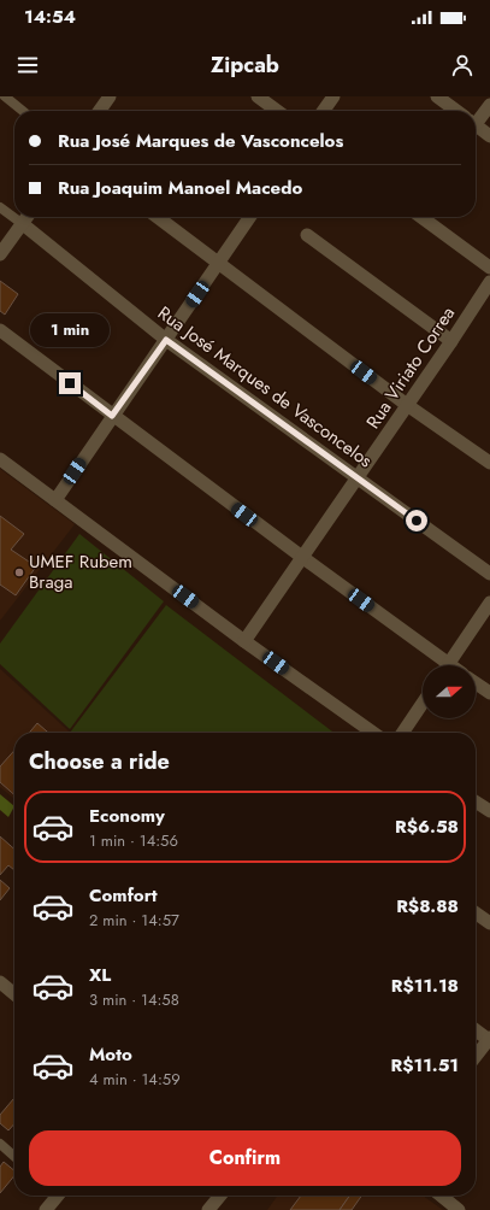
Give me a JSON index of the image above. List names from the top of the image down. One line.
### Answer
{"streets":{"street":["Rua Viriato Correa","Rua José Marques de Vasconcelos"]},"crossings":[["Rua Viriato Correa","Rua José Marques de Vasconcelos"]],"places":["UMEF Rubem Braga"],"north":"right","page":{"status":"14:54","header":"Zipcab","banner":["Rua José Marques de Vasconcelos","Rua Joaquim Manoel Macedo"],"bubble":"1 min","heading":"Choose a ride","list":[{"name":"Economy","note":"1 min · 14:56","value":"R$6.58"},{"name":"Comfort","note":"2 min · 14:57","value":"R$8.88"},{"name":"XL","note":"3 min · 14:58","value":"R$11.18"},{"name":"Moto","note":"4 min · 14:59","value":"R$11.51"}],"buttons":"Confirm"}}
